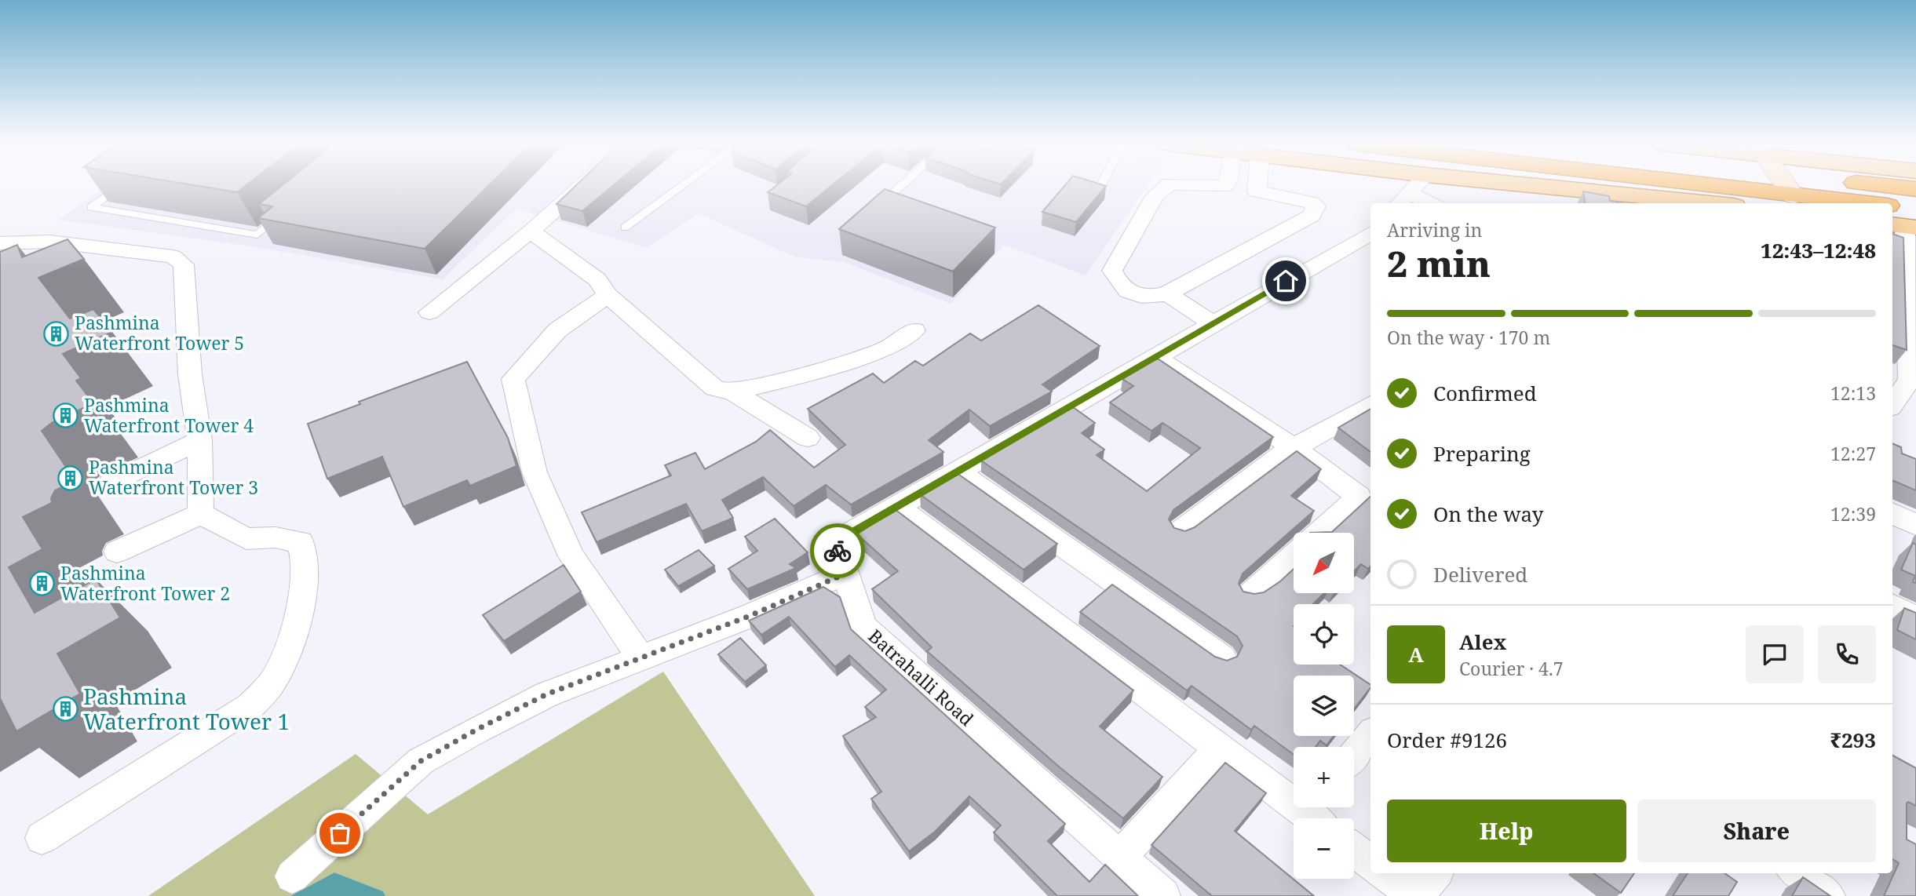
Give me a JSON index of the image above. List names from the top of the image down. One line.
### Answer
{"streets":{"street":["Batrahalli Road"]},"places":{"building":["Pashmina Waterfront Tower 5","Pashmina Waterfront Tower 4","Pashmina Waterfront Tower 3","Pashmina Waterfront Tower 2","Pashmina Waterfront Tower 1"]},"north":"bottom left","page":{"heading":["2 min","Arriving in","12:43–12:48"],"panel":["Alex","Courier · 4.7","Order #9126","₹293"],"bar":"On the way · 170 m","list":[["Confirmed","12:13"],["Preparing","12:27"],["On the way","12:39"],"Delivered"],"map_buttons":["+","−"],"round":"A","buttons":["Help","Share"]}}
